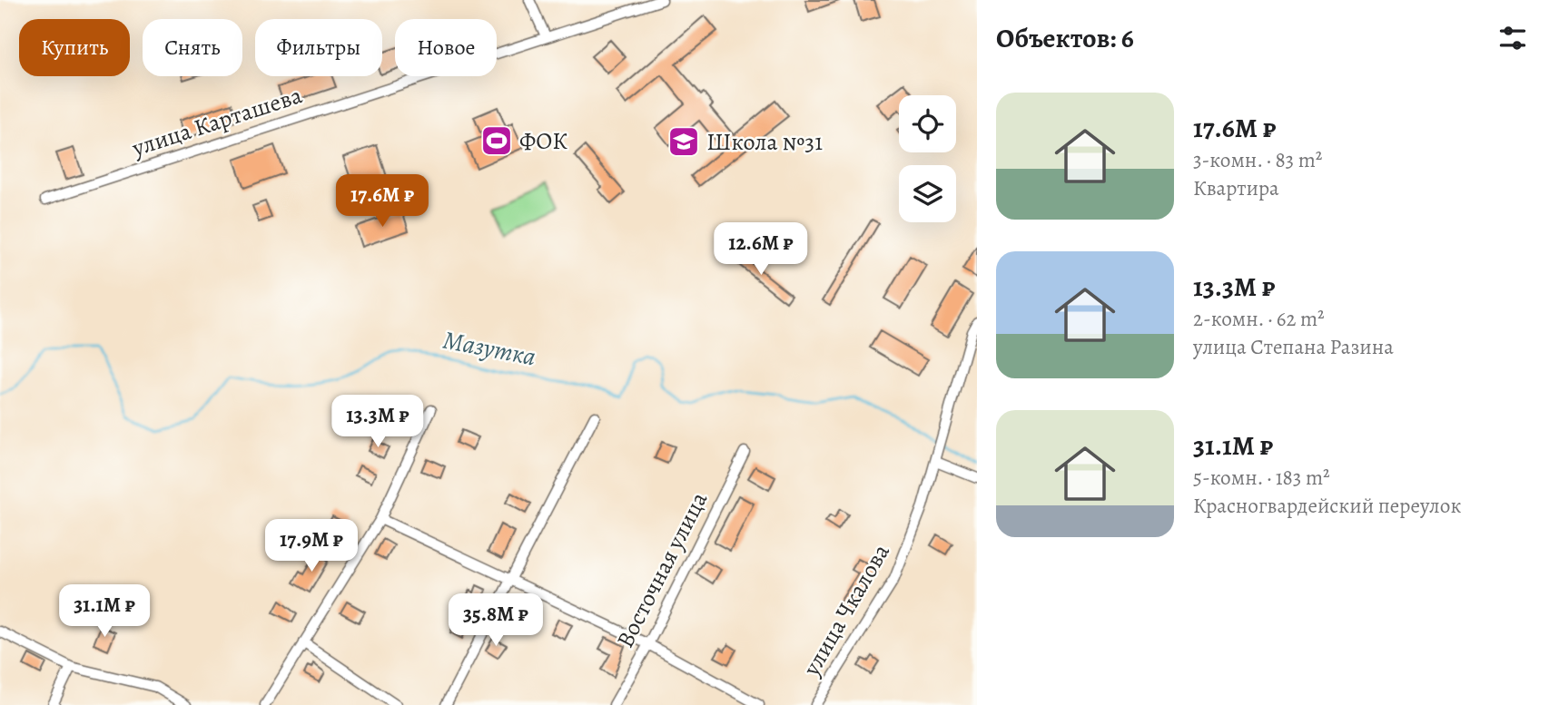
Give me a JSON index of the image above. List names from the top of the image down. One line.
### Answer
{"streets":{"street":["улица Карташева","Восточная улица","улица Чкалова"]},"water":["Мазутка"],"places":{"sports":["ФОК"],"school or university":["Школа №31"]},"page":{"heading":"Объектов: 6","chip":["Купить","Снять","Фильтры","Новое"],"list":[{"name":"17.6M ₽","note":"3-комн. · 83 m² · Квартира"},{"name":"13.3M ₽","note":"2-комн. · 62 m² · улица Степана Разина"},{"name":"31.1M ₽","note":"5-комн. · 183 m² · Красногвардейский переулок"}],"price":["17.6M ₽","12.6M ₽","13.3M ₽","17.9M ₽","31.1M ₽","35.8M ₽"]}}
